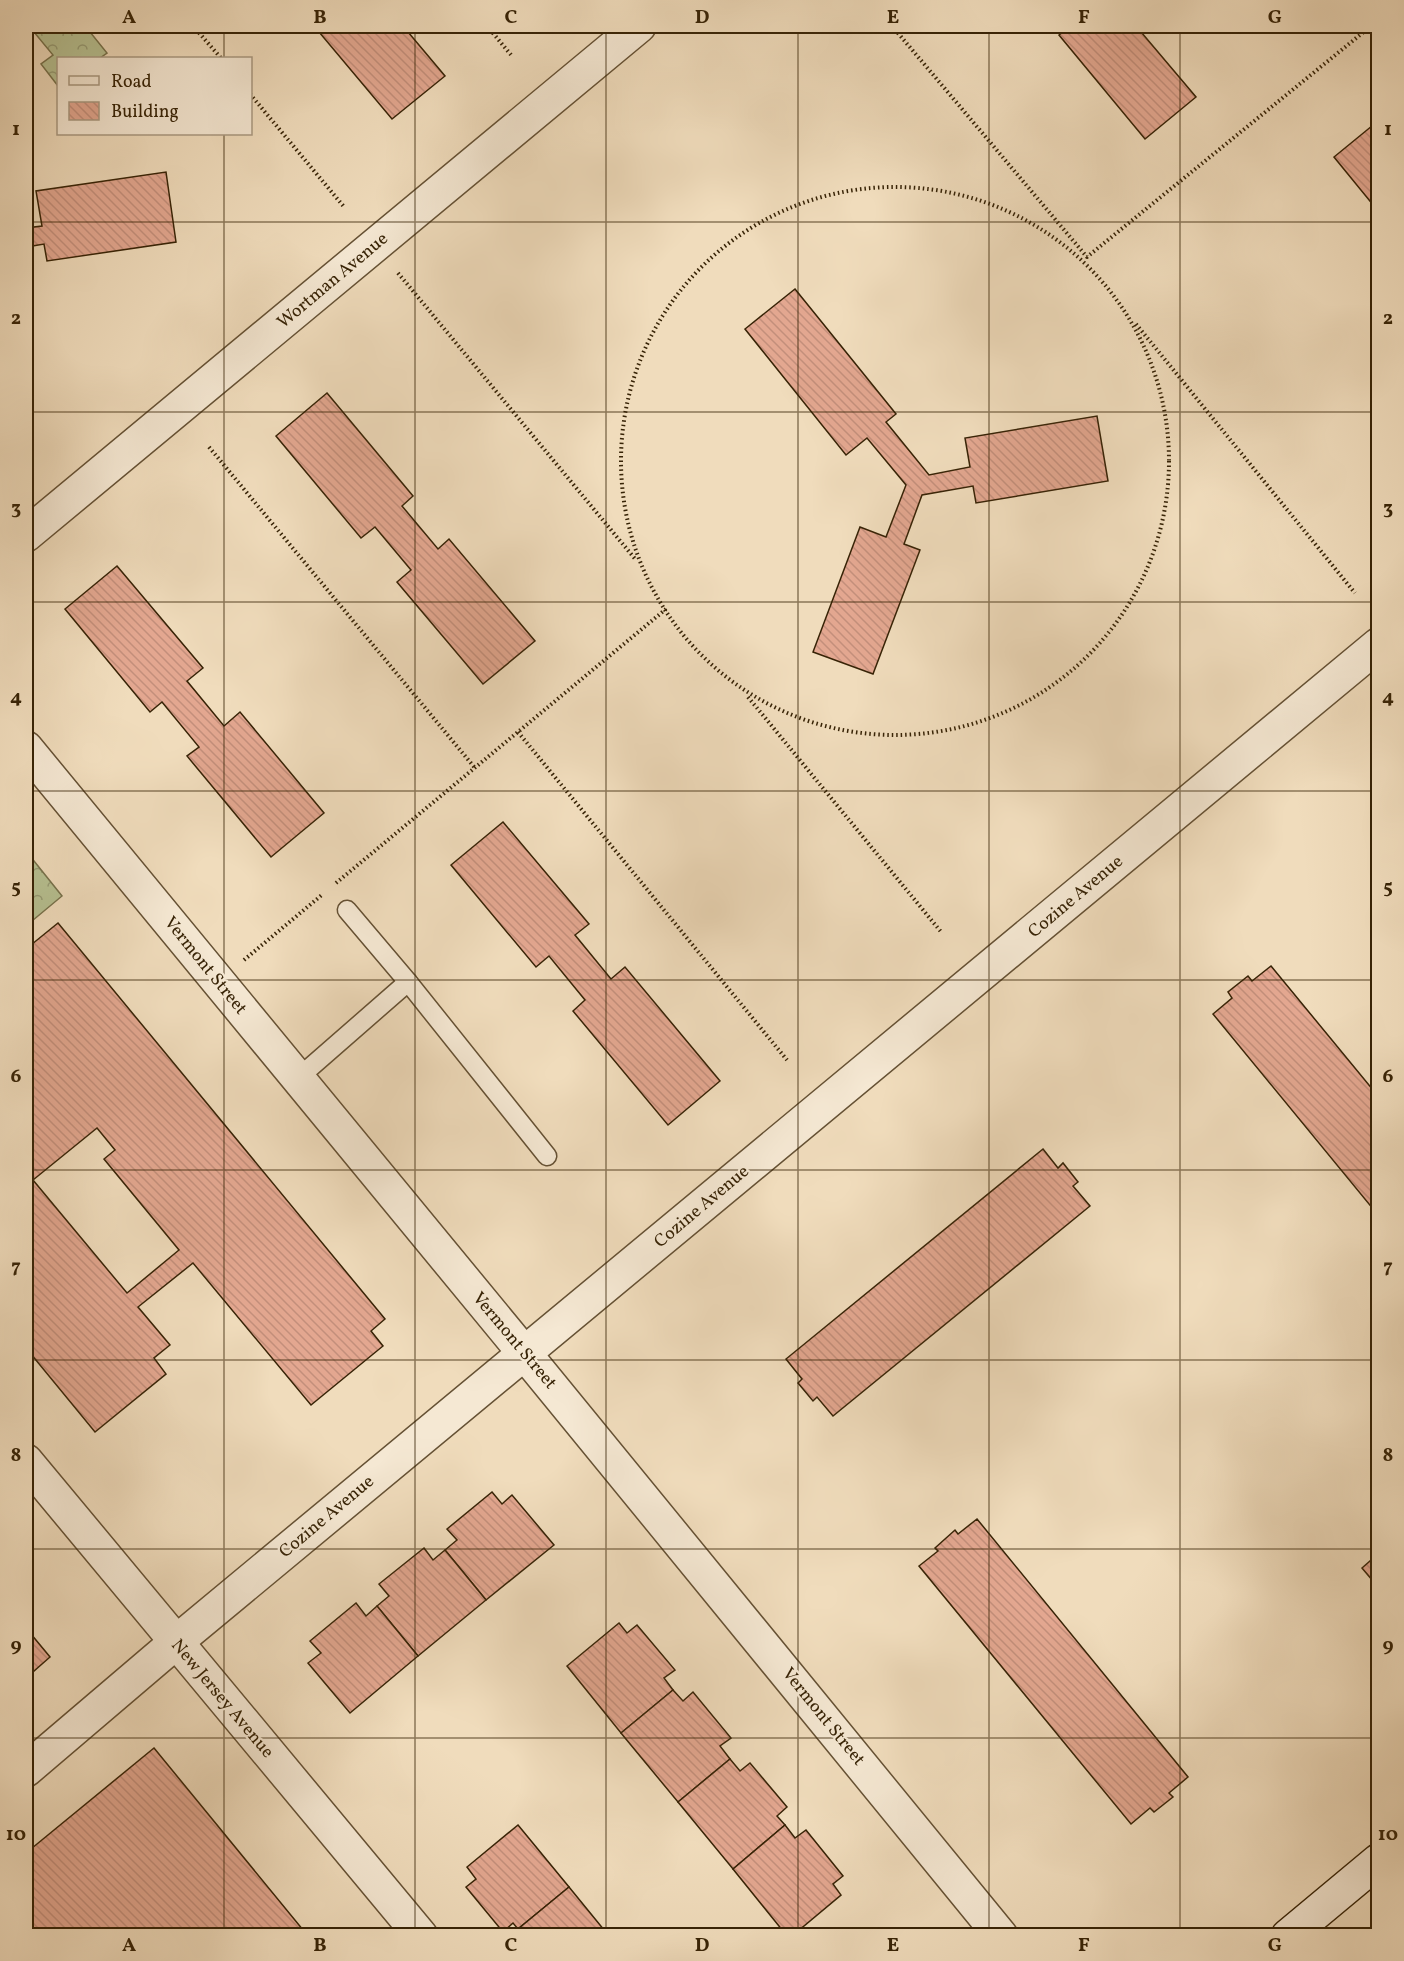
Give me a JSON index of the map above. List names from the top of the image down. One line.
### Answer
{"streets":{"street":["Wortman Avenue","Cozine Avenue","Vermont Street","New Jersey Avenue"]},"crossings":[["Cozine Avenue","Vermont Street"],["Cozine Avenue","New Jersey Avenue"]],"legend":["Road","Building"],"grid":{"columns":["A","B","C","D","E","F","G"],"rows":["1","2","3","4","5","6","7","8","9","10"]}}
